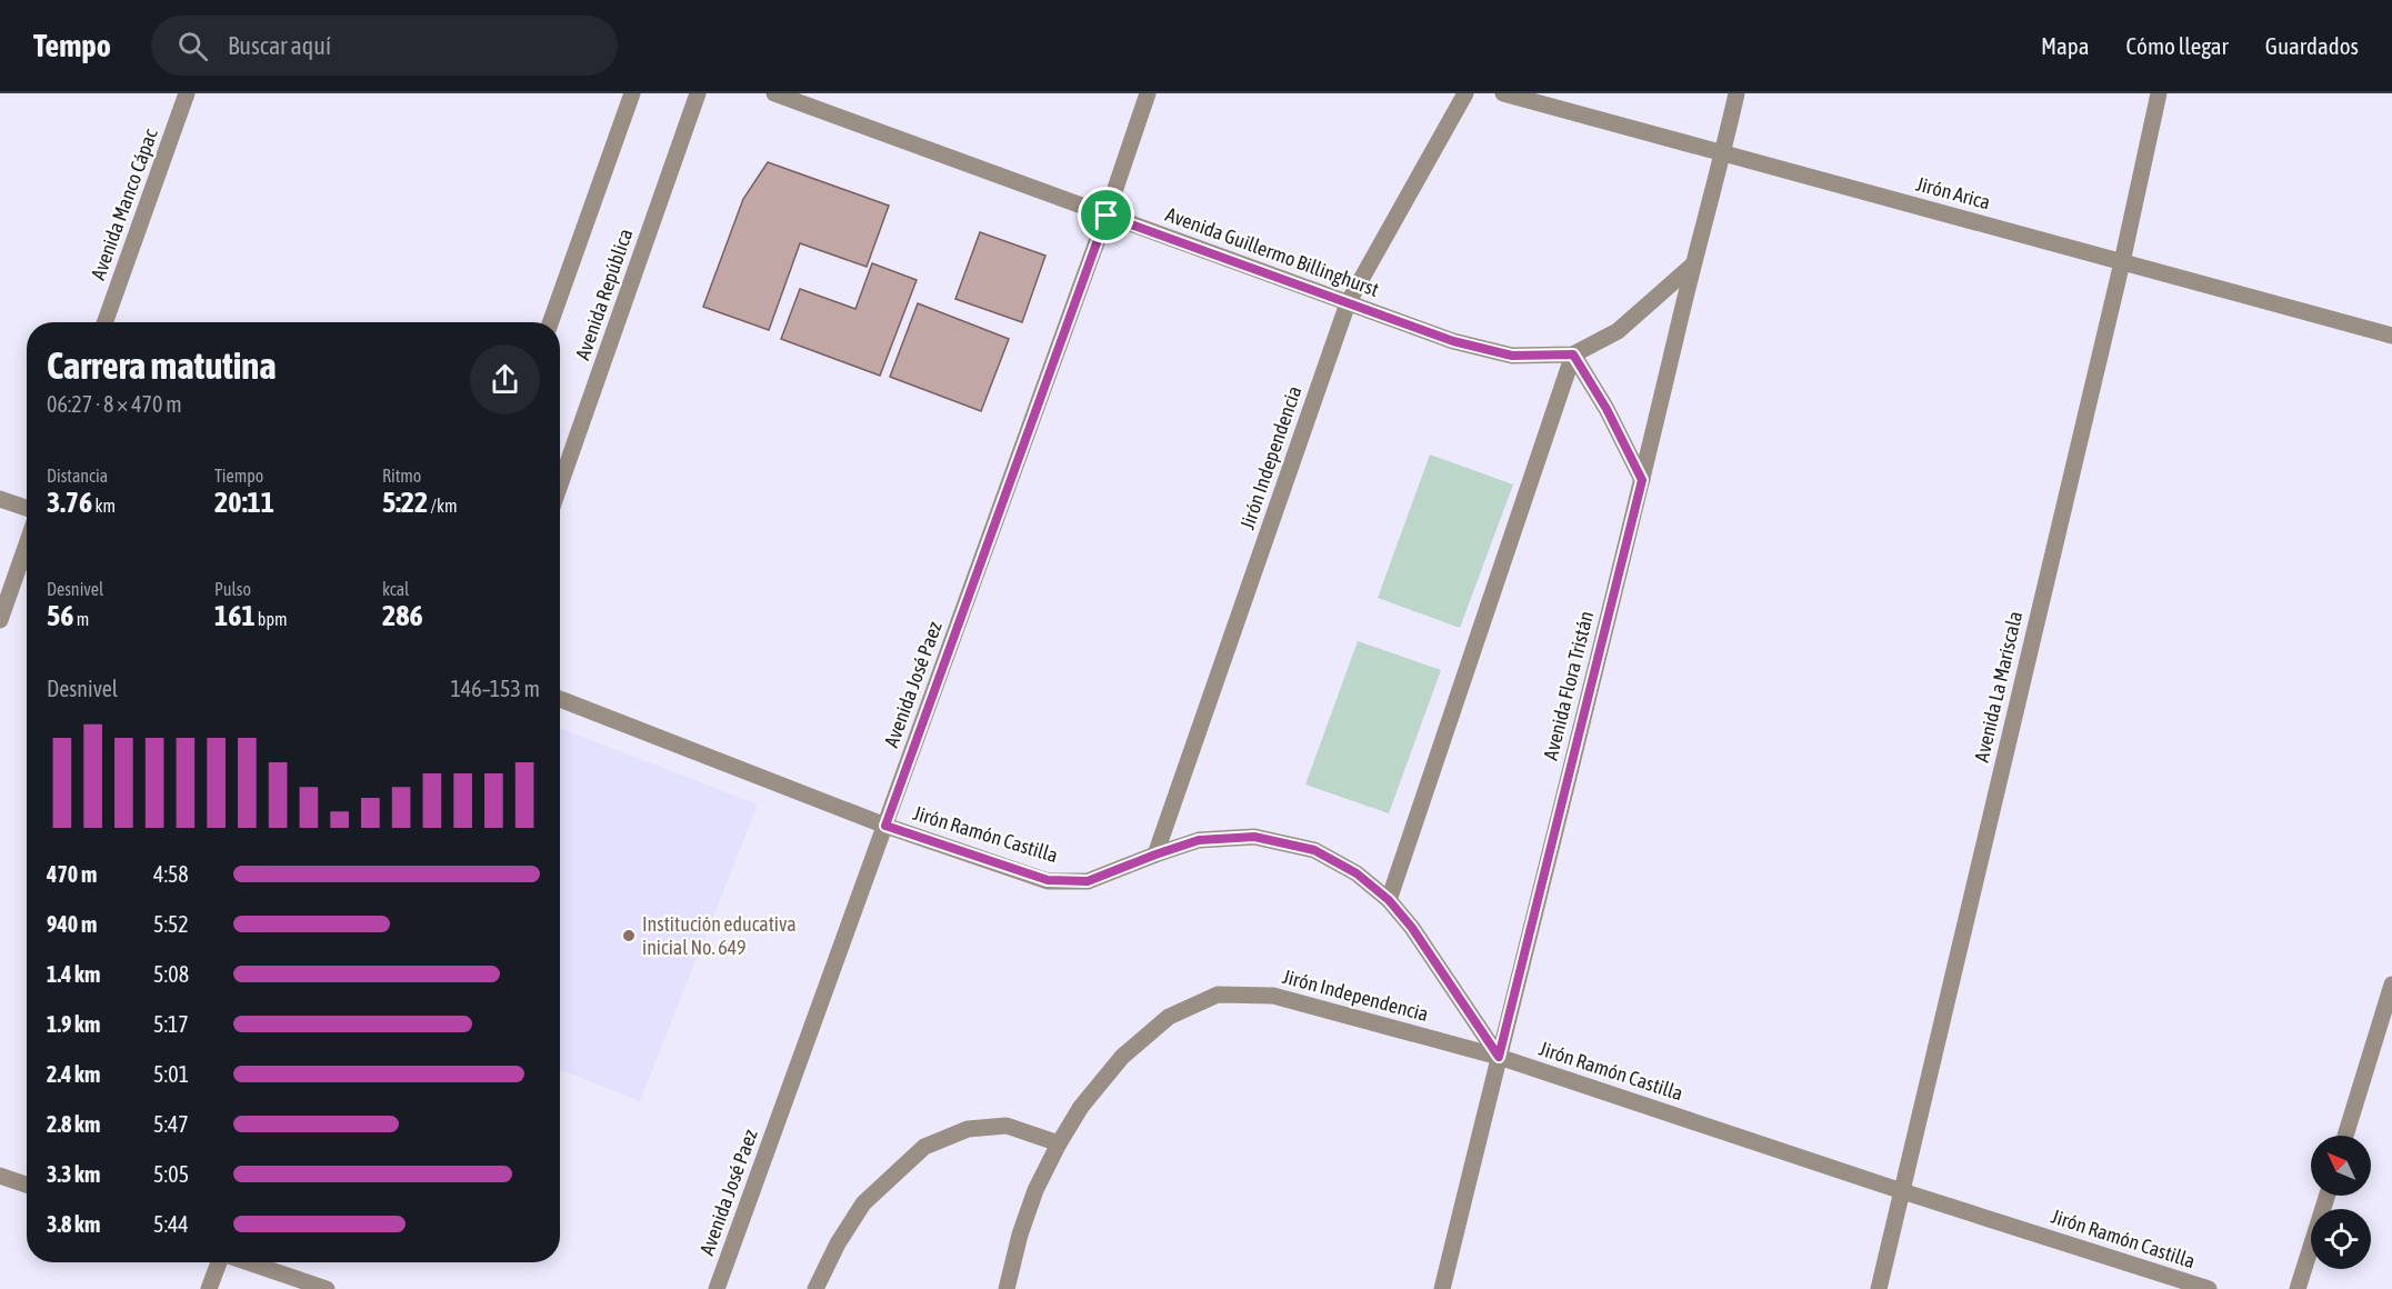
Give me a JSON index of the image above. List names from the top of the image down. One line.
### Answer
{"streets":{"street":["Jirón Arica","Avenida Manco Cápac","Avenida Guillermo Billinghurst","Avenida República","Jirón Independencia","Avenida José Paez","Avenida Flora Tristán","Avenida La Mariscala","Jirón Ramón Castilla"]},"crossings":[["Jirón Arica","Avenida Flora Tristán"],["Jirón Arica","Avenida La Mariscala"],["Avenida Guillermo Billinghurst","Jirón Independencia"],["Avenida Guillermo Billinghurst","Avenida José Paez"],["Avenida Guillermo Billinghurst","Avenida Flora Tristán"],["Jirón Independencia","Avenida Flora Tristán"],["Jirón Independencia","Jirón Ramón Castilla"],["Avenida José Paez","Jirón Ramón Castilla"],["Avenida Flora Tristán","Jirón Ramón Castilla"],["Avenida La Mariscala","Jirón Ramón Castilla"]],"places":["Institución educativa inicial No. 649"],"north":"top left","page":{"header":"Tempo","search":"Buscar aquí","nav":["Mapa","Cómo llegar","Guardados"],"heading":["Carrera matutina","06:27 · 8 × 470 m"],"stats":[["Distancia","3.76 km"],["Tiempo","20:11"],["Ritmo","5:22 /km"],["Desnivel","56 m"],["Pulso","161 bpm"],["kcal","286"]],"chart":["Desnivel","146–153 m"],"list":[{"name":"470 m","note":"4:58"},{"name":"940 m","note":"5:52"},{"name":"1.4 km","note":"5:08"},{"name":"1.9 km","note":"5:17"},{"name":"2.4 km","note":"5:01"},{"name":"2.8 km","note":"5:47"},{"name":"3.3 km","note":"5:05"},{"name":"3.8 km","note":"5:44"}]}}
